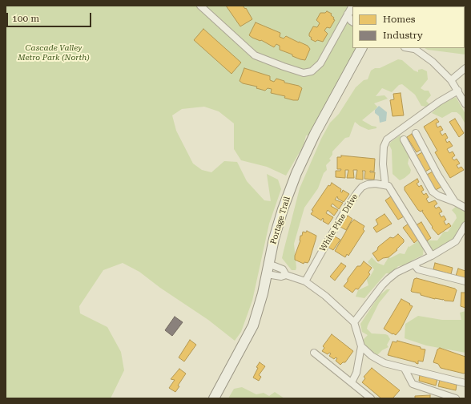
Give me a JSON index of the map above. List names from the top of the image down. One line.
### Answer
{"streets":{"main road":["Portage Trail"],"street":["White Pine Drive"]},"parks":["Cascade Valley Metro Park (North)"],"legend":["Homes","Industry"],"scale_bar":"100 m"}
